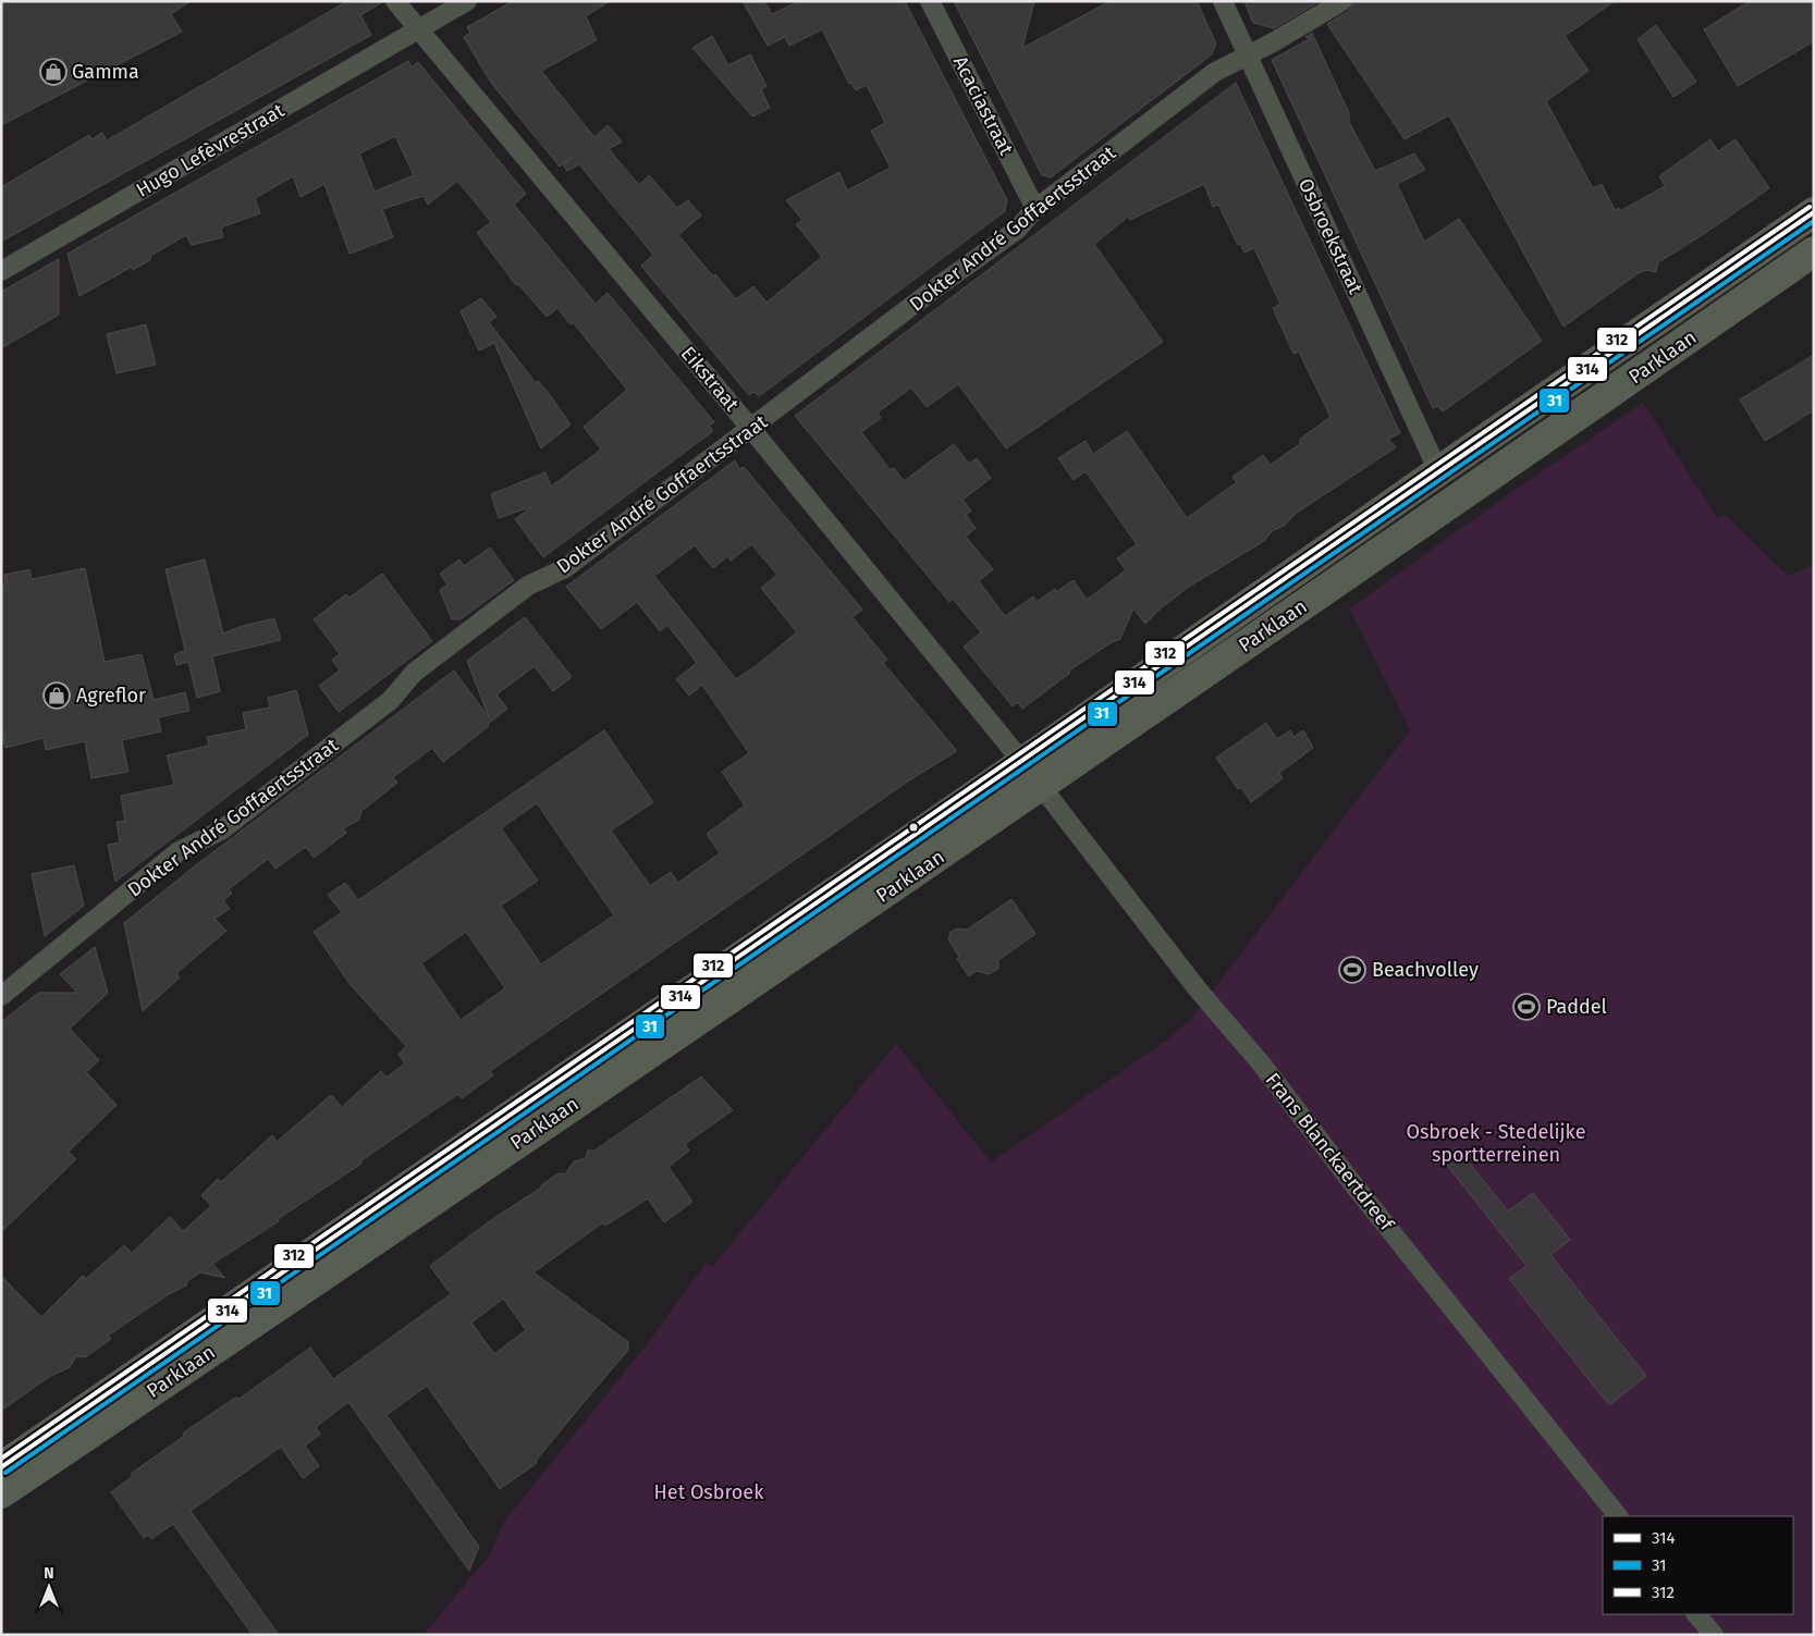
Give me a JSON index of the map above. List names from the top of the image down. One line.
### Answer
{"streets":{"main road":["Parklaan"],"street":["Acaciastraat","Hugo Lefèvrestraat","Dokter André Goffaertsstraat","Osbroekstraat","Eikstraat","Frans Blanckaertdreef"]},"crossings":[["Acaciastraat","Dokter André Goffaertsstraat"],["Hugo Lefèvrestraat","Eikstraat"],["Dokter André Goffaertsstraat","Osbroekstraat"],["Dokter André Goffaertsstraat","Eikstraat"],["Osbroekstraat","Parklaan"],["Parklaan","Eikstraat"],["Parklaan","Frans Blanckaertdreef"],["Eikstraat","Frans Blanckaertdreef"]],"parks":["Osbroek - Stedelijke sportterreinen","Het Osbroek"],"places":{"shop":["Gamma","Agreflor"],"sports":["Beachvolley","Paddel"]},"lines":["transit line 312","transit line 314","transit line 31"],"legend":["314","31","312"],"north":"top"}
